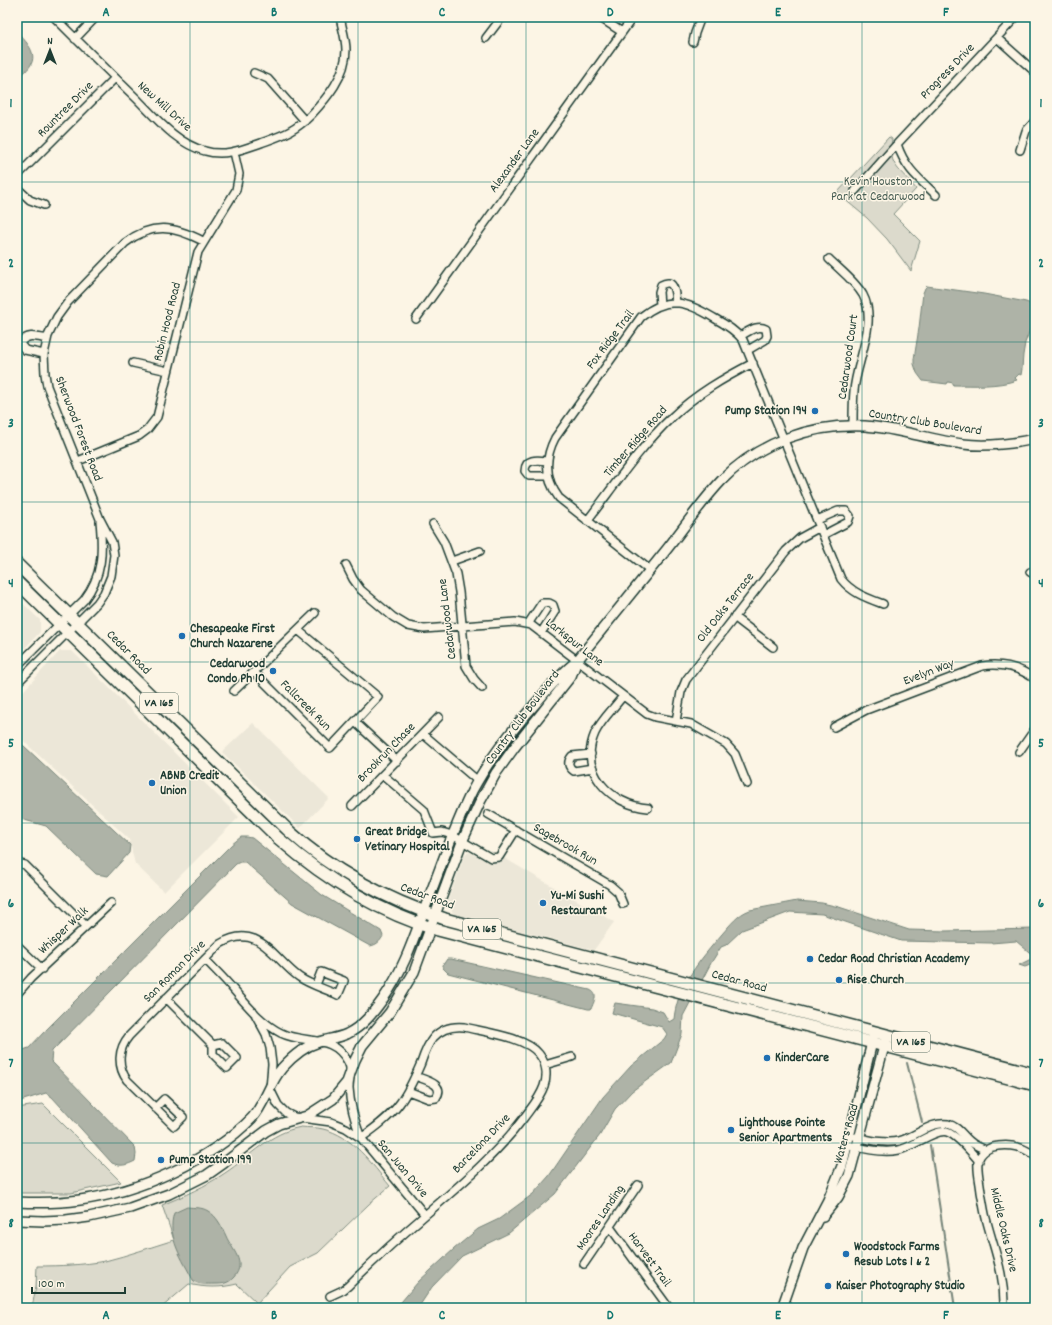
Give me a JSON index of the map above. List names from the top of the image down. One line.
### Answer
{"streets":{"main road":["Cedar Road","VA 165"],"street":["Progress Drive","New Mill Drive","Rountree Drive","Alexander Lane","Robin Hood Road","Fox Ridge Trail","Cedarwood Court","Country Club Boulevard","Sherwood Forest Road","Timber Ridge Road","Old Oaks Terrace","Cedarwood Lane","Larkspur Lane","Evelyn Way","Fallcreek Run","Brookrun Chase","Sagebrook Run","Whisper Walk","San Roman Drive","Waters Road","Barcelona Drive","San Juan Drive","Moores Landing","Middle Oaks Drive","Harvest Trail"]},"crossings":[["New Mill Drive","Rountree Drive"],["New Mill Drive","Robin Hood Road"],["Robin Hood Road","Sherwood Forest Road"],["Fox Ridge Trail","Country Club Boulevard"],["Fox Ridge Trail","Timber Ridge Road"],["Fox Ridge Trail","Old Oaks Terrace"],["Cedarwood Court","Country Club Boulevard"],["Country Club Boulevard","Larkspur Lane"],["Country Club Boulevard","Cedar Road"],["Country Club Boulevard","San Juan Drive"],["Sherwood Forest Road","Cedar Road"],["Old Oaks Terrace","Larkspur Lane"],["Cedarwood Lane","Larkspur Lane"],["Cedar Road","Waters Road"],["Barcelona Drive","San Juan Drive"],["Moores Landing","Harvest Trail"]],"parks":["Kevin Houston Park at Cedarwood"],"places":["Pump Station 194","Chesapeake First Church Nazarene","Cedarwood Condo Ph 10","ABNB Credit Union","Great Bridge Vetinary Hospital","Yu-Mi Sushi Restaurant","Cedar Road Christian Academy","Rise Church","KinderCare","Lighthouse Pointe Senior Apartments","Pump Station 199","Woodstock Farms Resub Lots 1 & 2","Kaiser Photography Studio"],"scale_bar":"100 m","north":"top","grid":{"columns":["A","B","C","D","E","F"],"rows":["1","2","3","4","5","6","7","8"]}}
